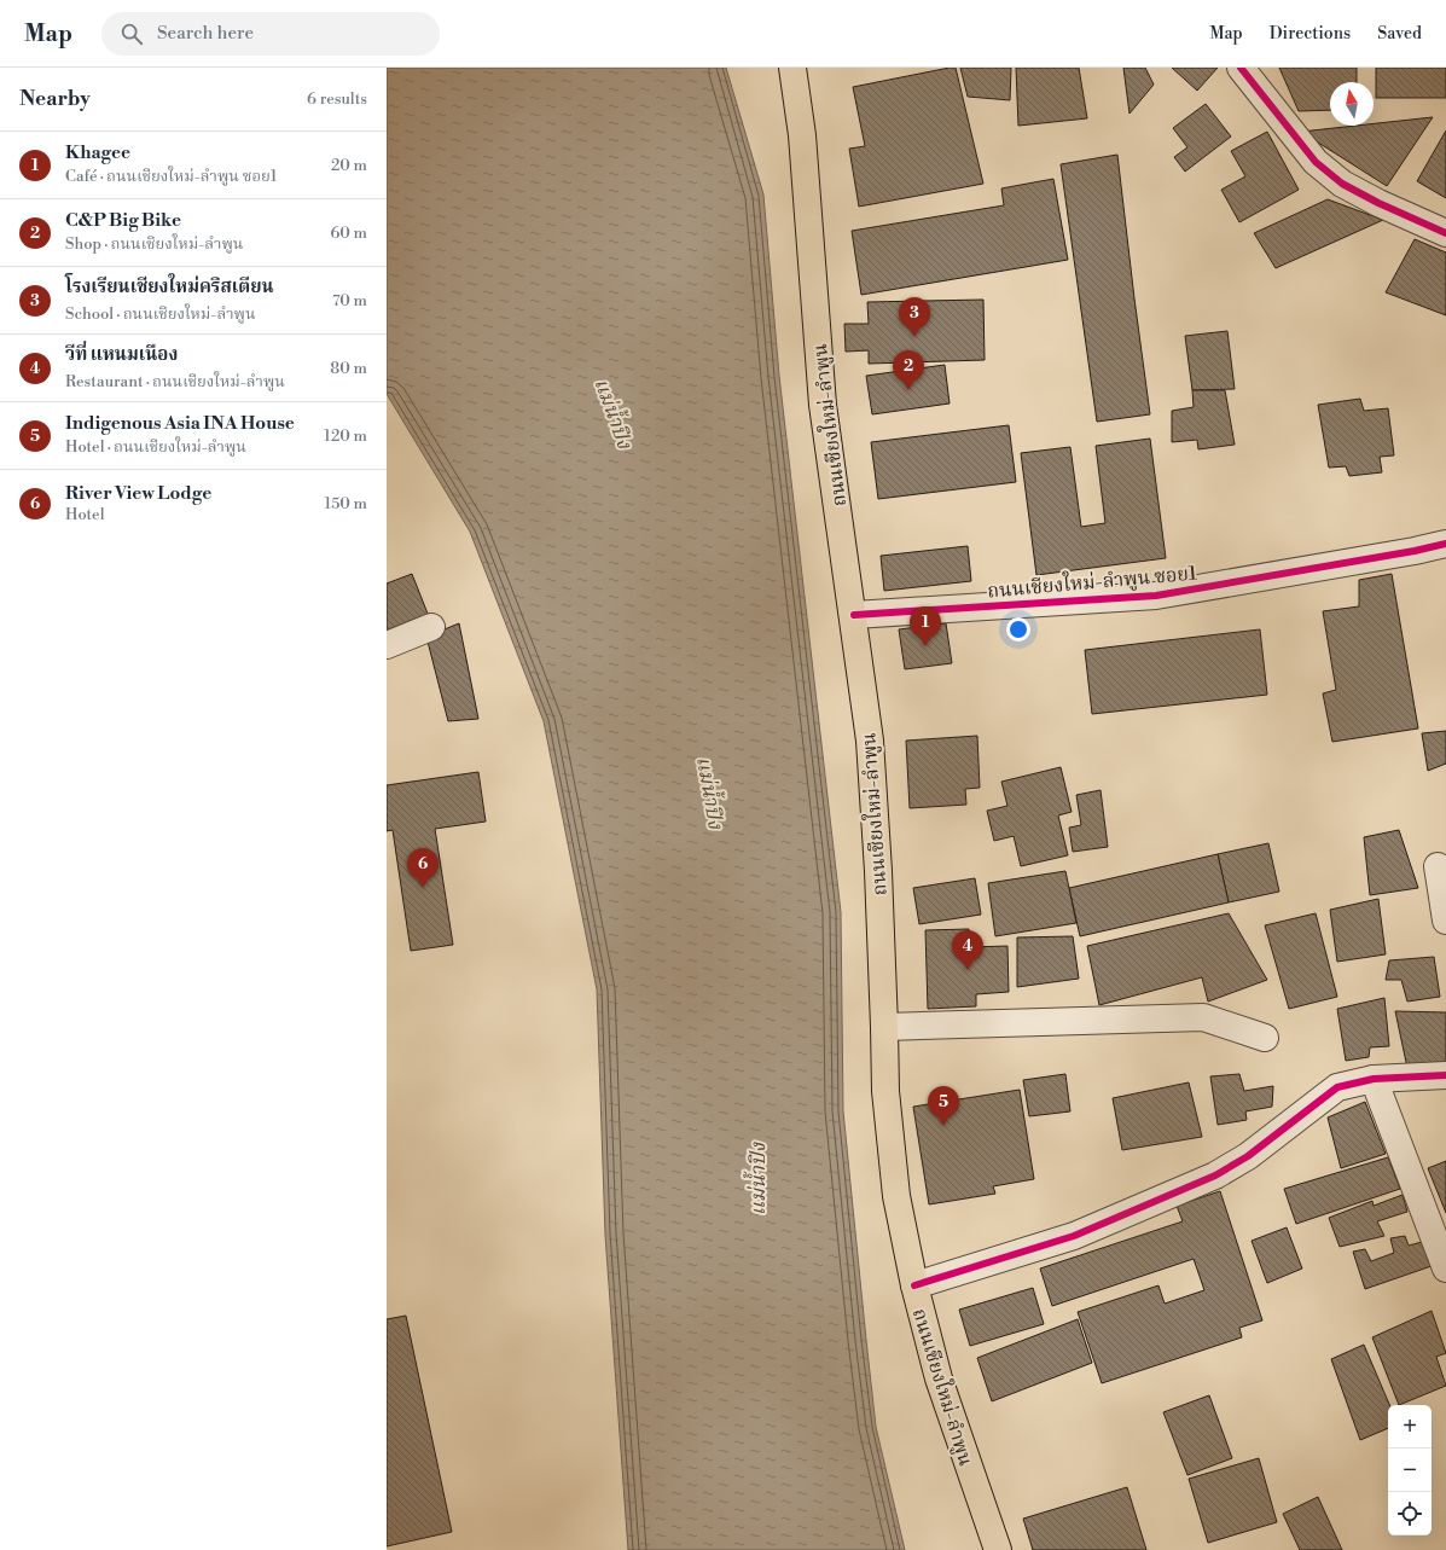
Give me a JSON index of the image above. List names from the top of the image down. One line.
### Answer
{"streets":{"main road":["ถนนเชียงใหม่-ลำพูน"],"street":["ถนนเชียงใหม่-ลำพูน ซอย1"]},"crossings":[["ถนนเชียงใหม่-ลำพูน","ถนนเชียงใหม่-ลำพูน ซอย1"]],"water":["แม่น้ำปิง"],"north":"top","page":{"header":"Map","search":"Search here","nav":["Map","Directions","Saved"],"heading":["Nearby","6 results"],"list":[{"mark":"1","name":"Khagee","note":"Café · ถนนเชียงใหม่-ลำพูน ซอย1","value":"20 m"},{"mark":"2","name":"C&P Big Bike","note":"Shop · ถนนเชียงใหม่-ลำพูน","value":"60 m"},{"mark":"3","name":"โรงเรียนเชียงใหม่คริสเตียน","note":"School · ถนนเชียงใหม่-ลำพูน","value":"70 m"},{"mark":"4","name":"วีที่ แหนมเนือง","note":"Restaurant · ถนนเชียงใหม่-ลำพูน","value":"80 m"},{"mark":"5","name":"Indigenous Asia INA House","note":"Hotel · ถนนเชียงใหม่-ลำพูน","value":"120 m"},{"mark":"6","name":"River View Lodge","note":"Hotel","value":"150 m"}],"pins":["3","2","1","6","4","5"],"map_buttons":["+","−"]}}
